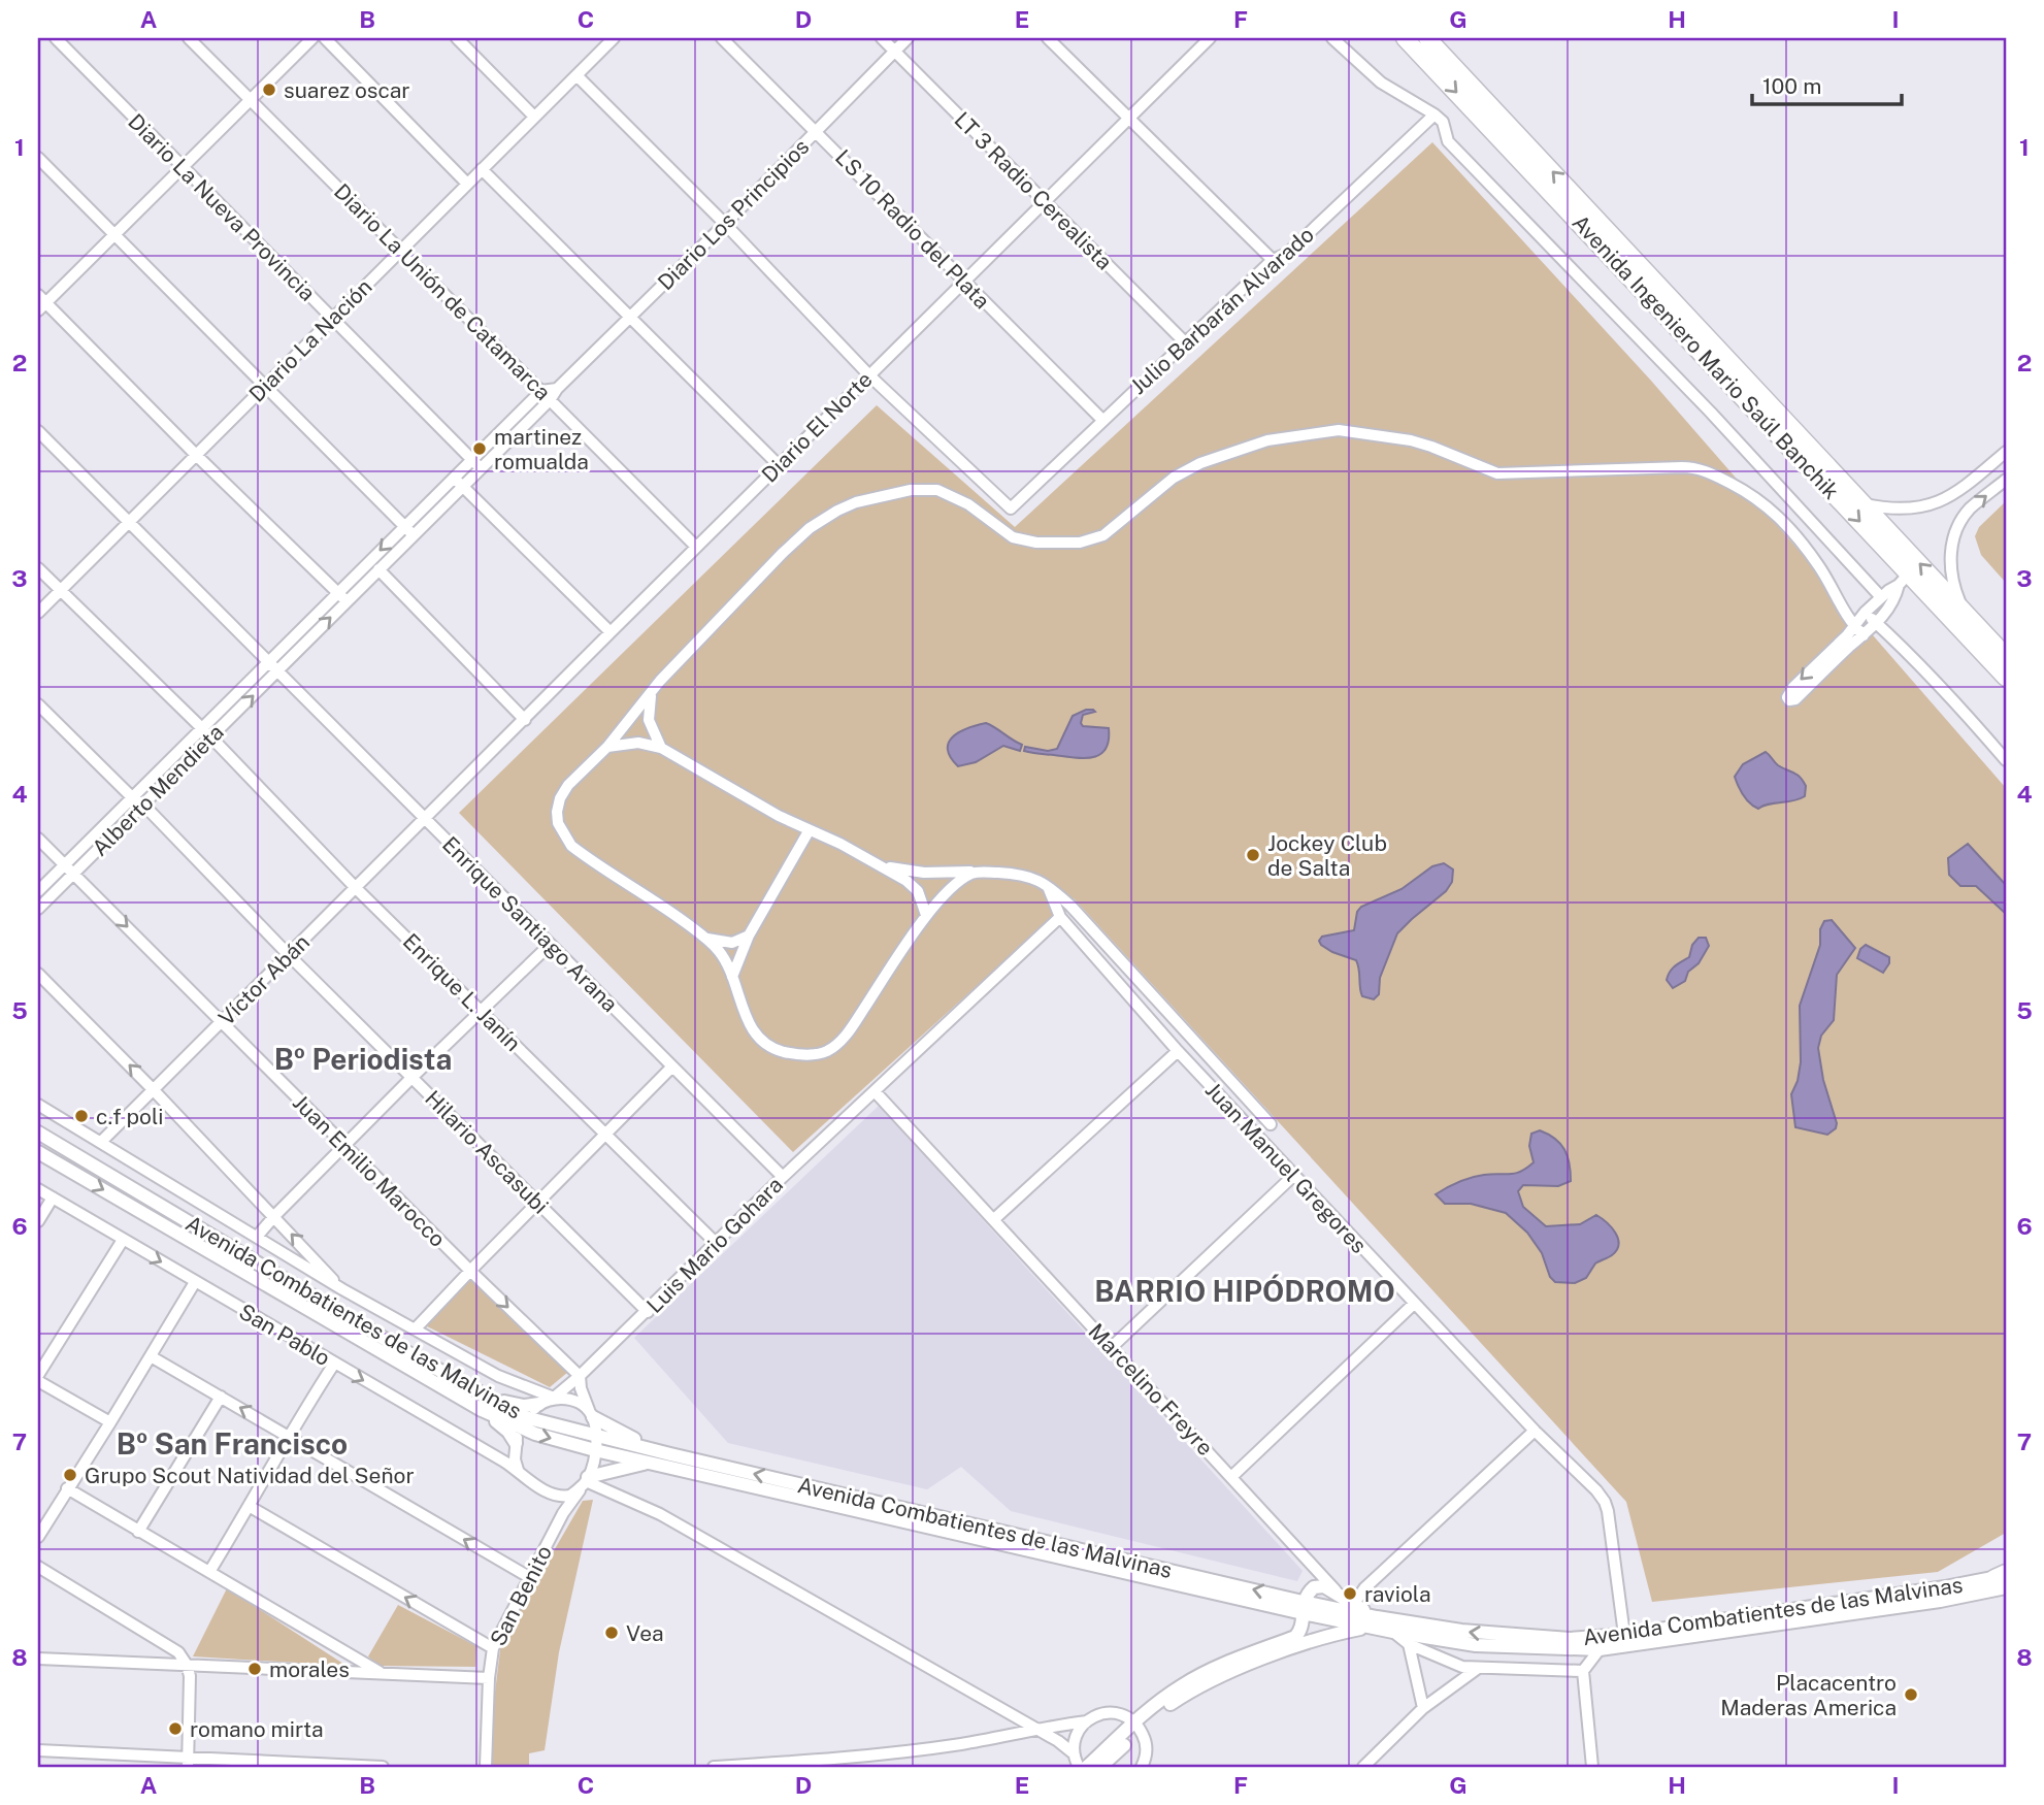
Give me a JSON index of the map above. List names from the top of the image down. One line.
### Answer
{"streets":{"highway":["Avenida Ingeniero Mario Saúl Banchik"],"main road":["Avenida Combatientes de las Malvinas"],"street":["LT 3 Radio Cerealista","Diario La Nueva Provincia","Diario Los Principios","LS 10 Radio del Plata","Diario La Unión de Catamarca","Julio Barbarán Alvarado","Diario La Nación","Diario El Norte","Alberto Mendieta","Enrique Santiago Arana","Víctor Abán","Enrique L. Janín","Hilario Ascasubi","Juan Manuel Gregores","Juan Emilio Marocco","Luis Mario Gohara","San Pablo","Marcelino Freyre","San Benito"]},"crossings":[["LT 3 Radio Cerealista","Diario Los Principios"],["LT 3 Radio Cerealista","Julio Barbarán Alvarado"],["LT 3 Radio Cerealista","Diario El Norte"],["Diario La Nueva Provincia","Diario Los Principios"],["Diario La Nueva Provincia","Diario La Nación"],["Diario Los Principios","LS 10 Radio del Plata"],["Diario Los Principios","Diario La Unión de Catamarca"],["Diario Los Principios","Alberto Mendieta"],["Diario Los Principios","Enrique Santiago Arana"],["LS 10 Radio del Plata","Julio Barbarán Alvarado"],["LS 10 Radio del Plata","Diario El Norte"],["Diario La Unión de Catamarca","Diario La Nación"],["Diario La Unión de Catamarca","Diario El Norte"],["Julio Barbarán Alvarado","Diario El Norte"],["Diario La Nación","Enrique Santiago Arana"],["Diario La Nación","Enrique L. Janín"],["Diario El Norte","Enrique Santiago Arana"],["Diario El Norte","Víctor Abán"],["Alberto Mendieta","Enrique Santiago Arana"],["Alberto Mendieta","Enrique L. Janín"],["Alberto Mendieta","Hilario Ascasubi"],["Alberto Mendieta","Juan Emilio Marocco"],["Enrique Santiago Arana","Víctor Abán"],["Enrique Santiago Arana","Luis Mario Gohara"],["Víctor Abán","Enrique L. Janín"],["Víctor Abán","Hilario Ascasubi"],["Víctor Abán","Juan Emilio Marocco"],["Enrique L. Janín","Luis Mario Gohara"],["Hilario Ascasubi","Luis Mario Gohara"],["Juan Manuel Gregores","Luis Mario Gohara"],["Juan Manuel Gregores","Avenida Combatientes de las Malvinas"],["Juan Emilio Marocco","Luis Mario Gohara"],["Luis Mario Gohara","Avenida Combatientes de las Malvinas"],["Luis Mario Gohara","Marcelino Freyre"]],"districts":["Bº Periodista","BARRIO HIPÓDROMO","Bº San Francisco"],"places":["suarez oscar","martinez romualda","Jockey Club de Salta","c.f poli","Grupo Scout Natividad del Señor","raviola","Vea","morales","Placacentro Maderas America","romano mirta"],"scale_bar":"100 m","grid":{"columns":["A","B","C","D","E","F","G","H","I"],"rows":["1","2","3","4","5","6","7","8"]}}
